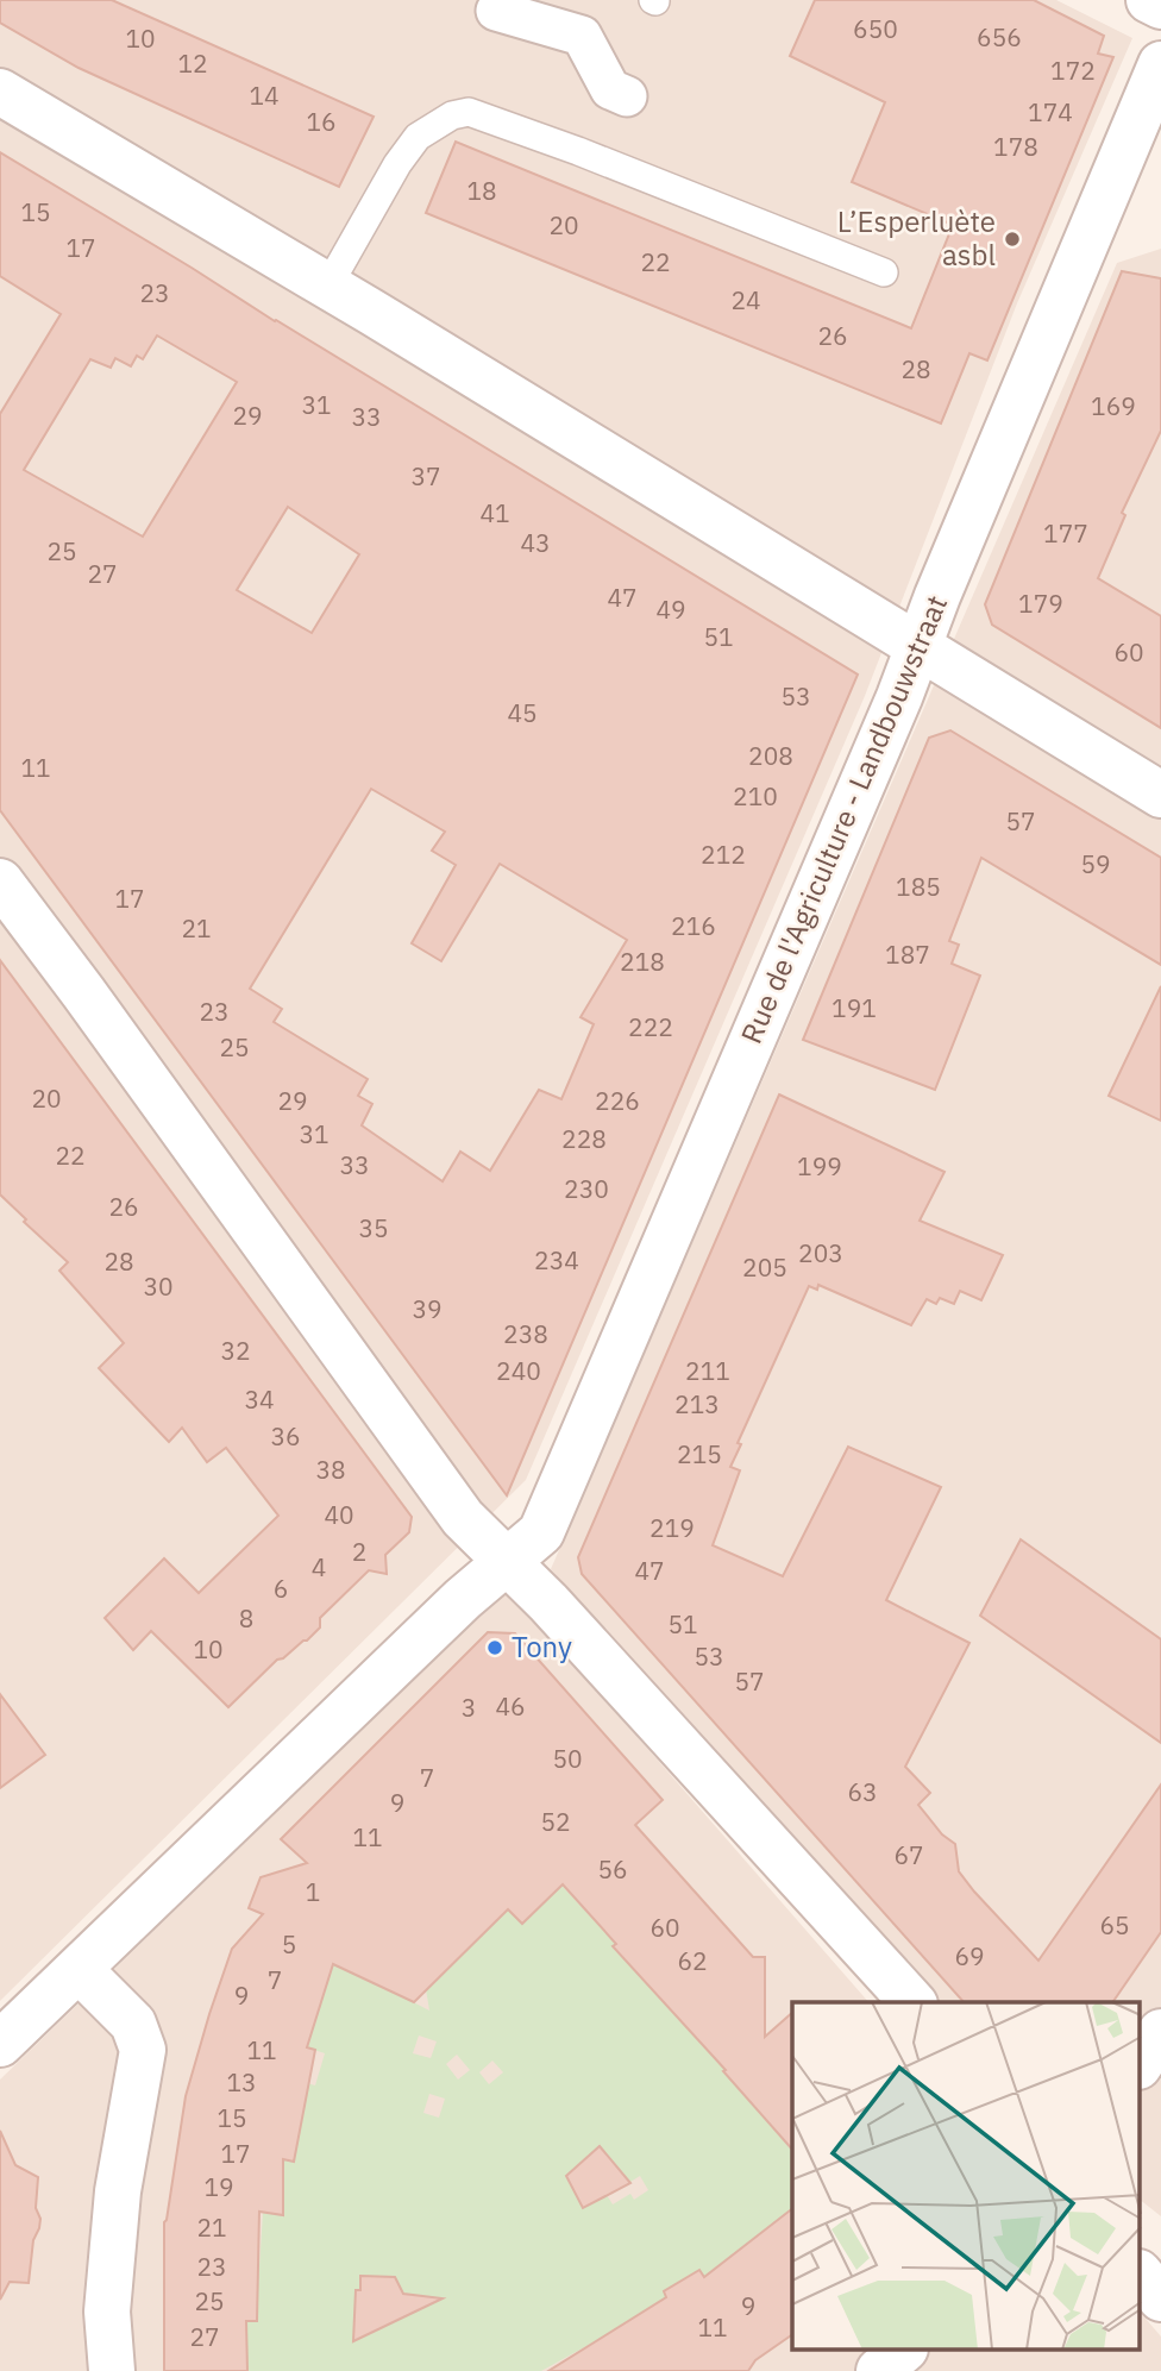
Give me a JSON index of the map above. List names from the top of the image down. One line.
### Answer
{"streets":{"street":["Rue de l'Agriculture - Landbouwstraat"]},"places":["L’Esperluète asbl","Tony"],"house_numbers":["650","656","10","12","172","14","174","16","178","18","15","20","17","22","23","24","26","28","31","169","29","33","37","41","177","43","25","27","47","179","49","51","60","53","45","208","11","210","57","212","59","185","17","216","21","187","218","191","23","222","25","20","29","226","31","228","22","33","199","230","26","35","203","234","28","205","30","39","238","32","240","211","34","213","36","215","38","40","219","2","4","47","6","8","51","10","53","57","46","3","50","7","63","9","52","11","67","56","1","65","60","5","69","62","7","9","11","13","15","17","19","21","23","25","9","11","27"]}
